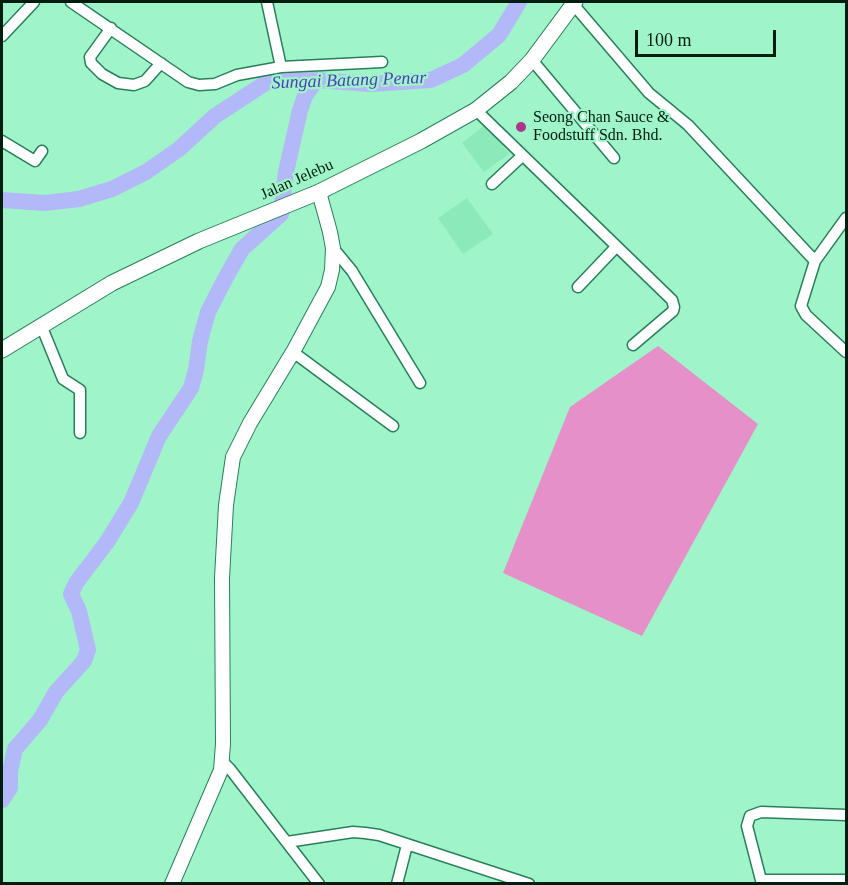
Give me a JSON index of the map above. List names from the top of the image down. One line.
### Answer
{"streets":{"main road":["Jalan Jelebu"]},"water":["Sungai Batang Penar"],"places":["Seong Chan Sauce & Foodstuff Sdn. Bhd."],"scale_bar":"100 m"}
